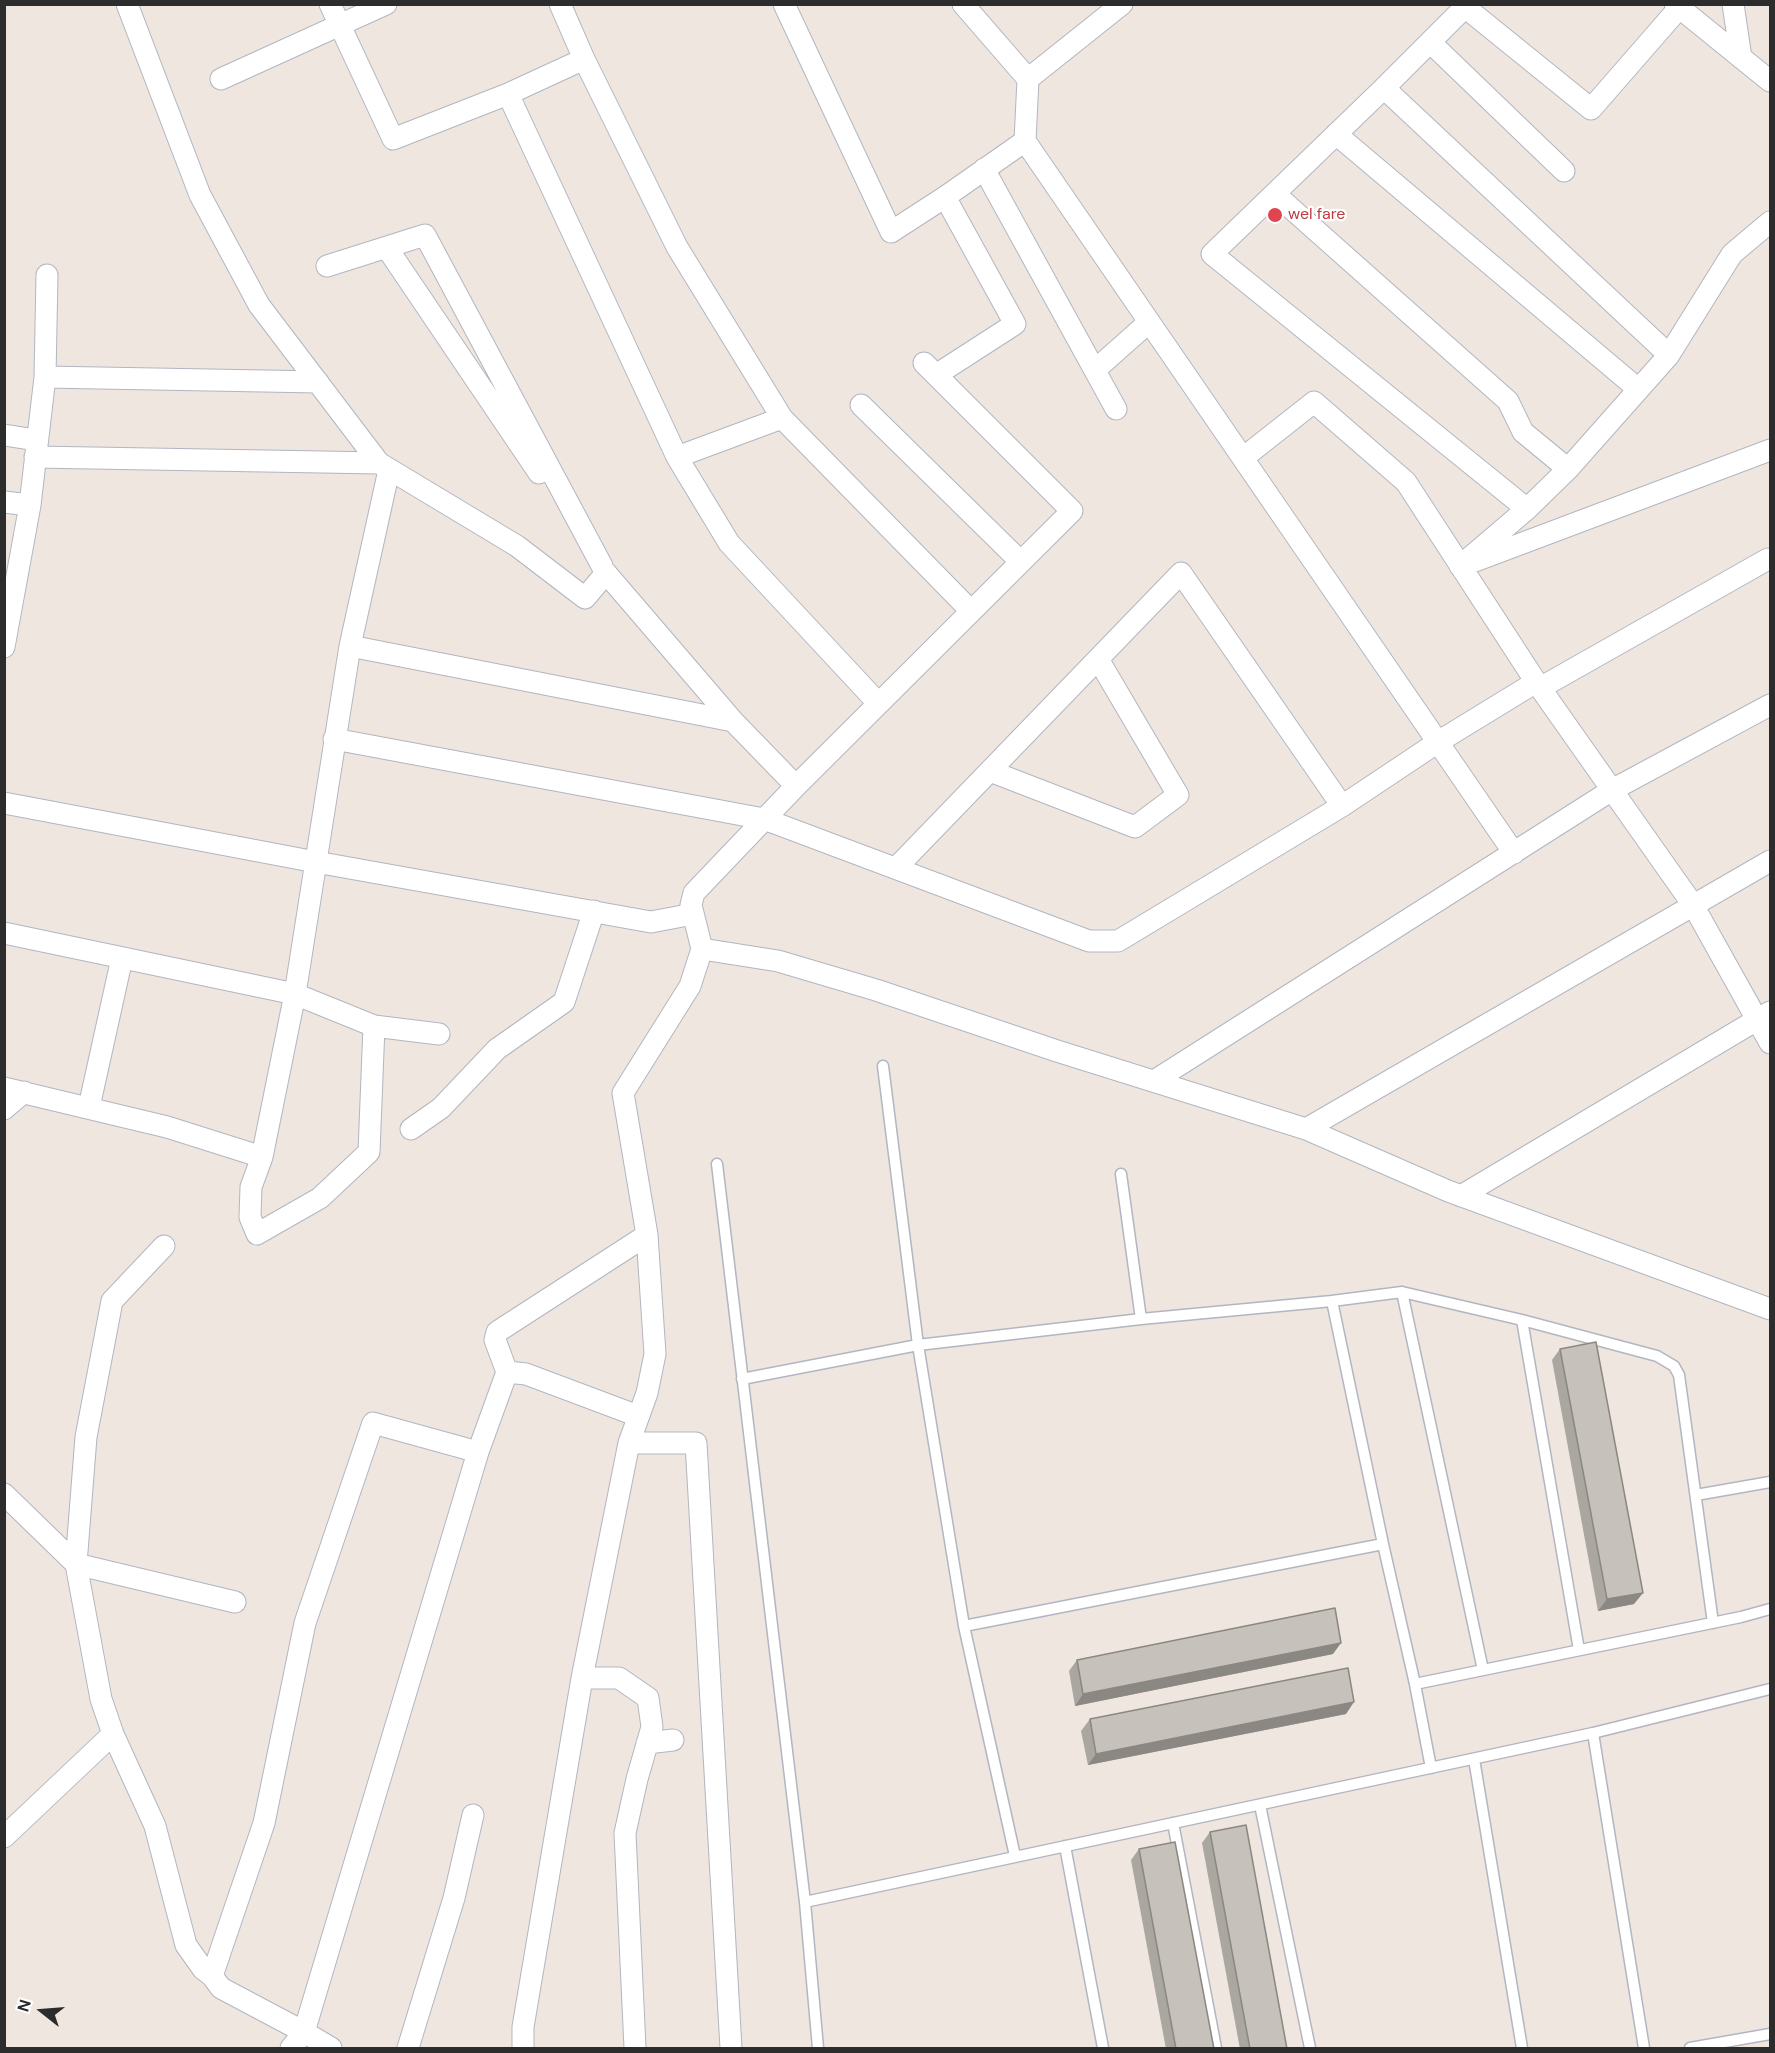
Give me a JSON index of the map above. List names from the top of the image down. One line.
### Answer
{"places":["wel fare"],"north":"left"}
